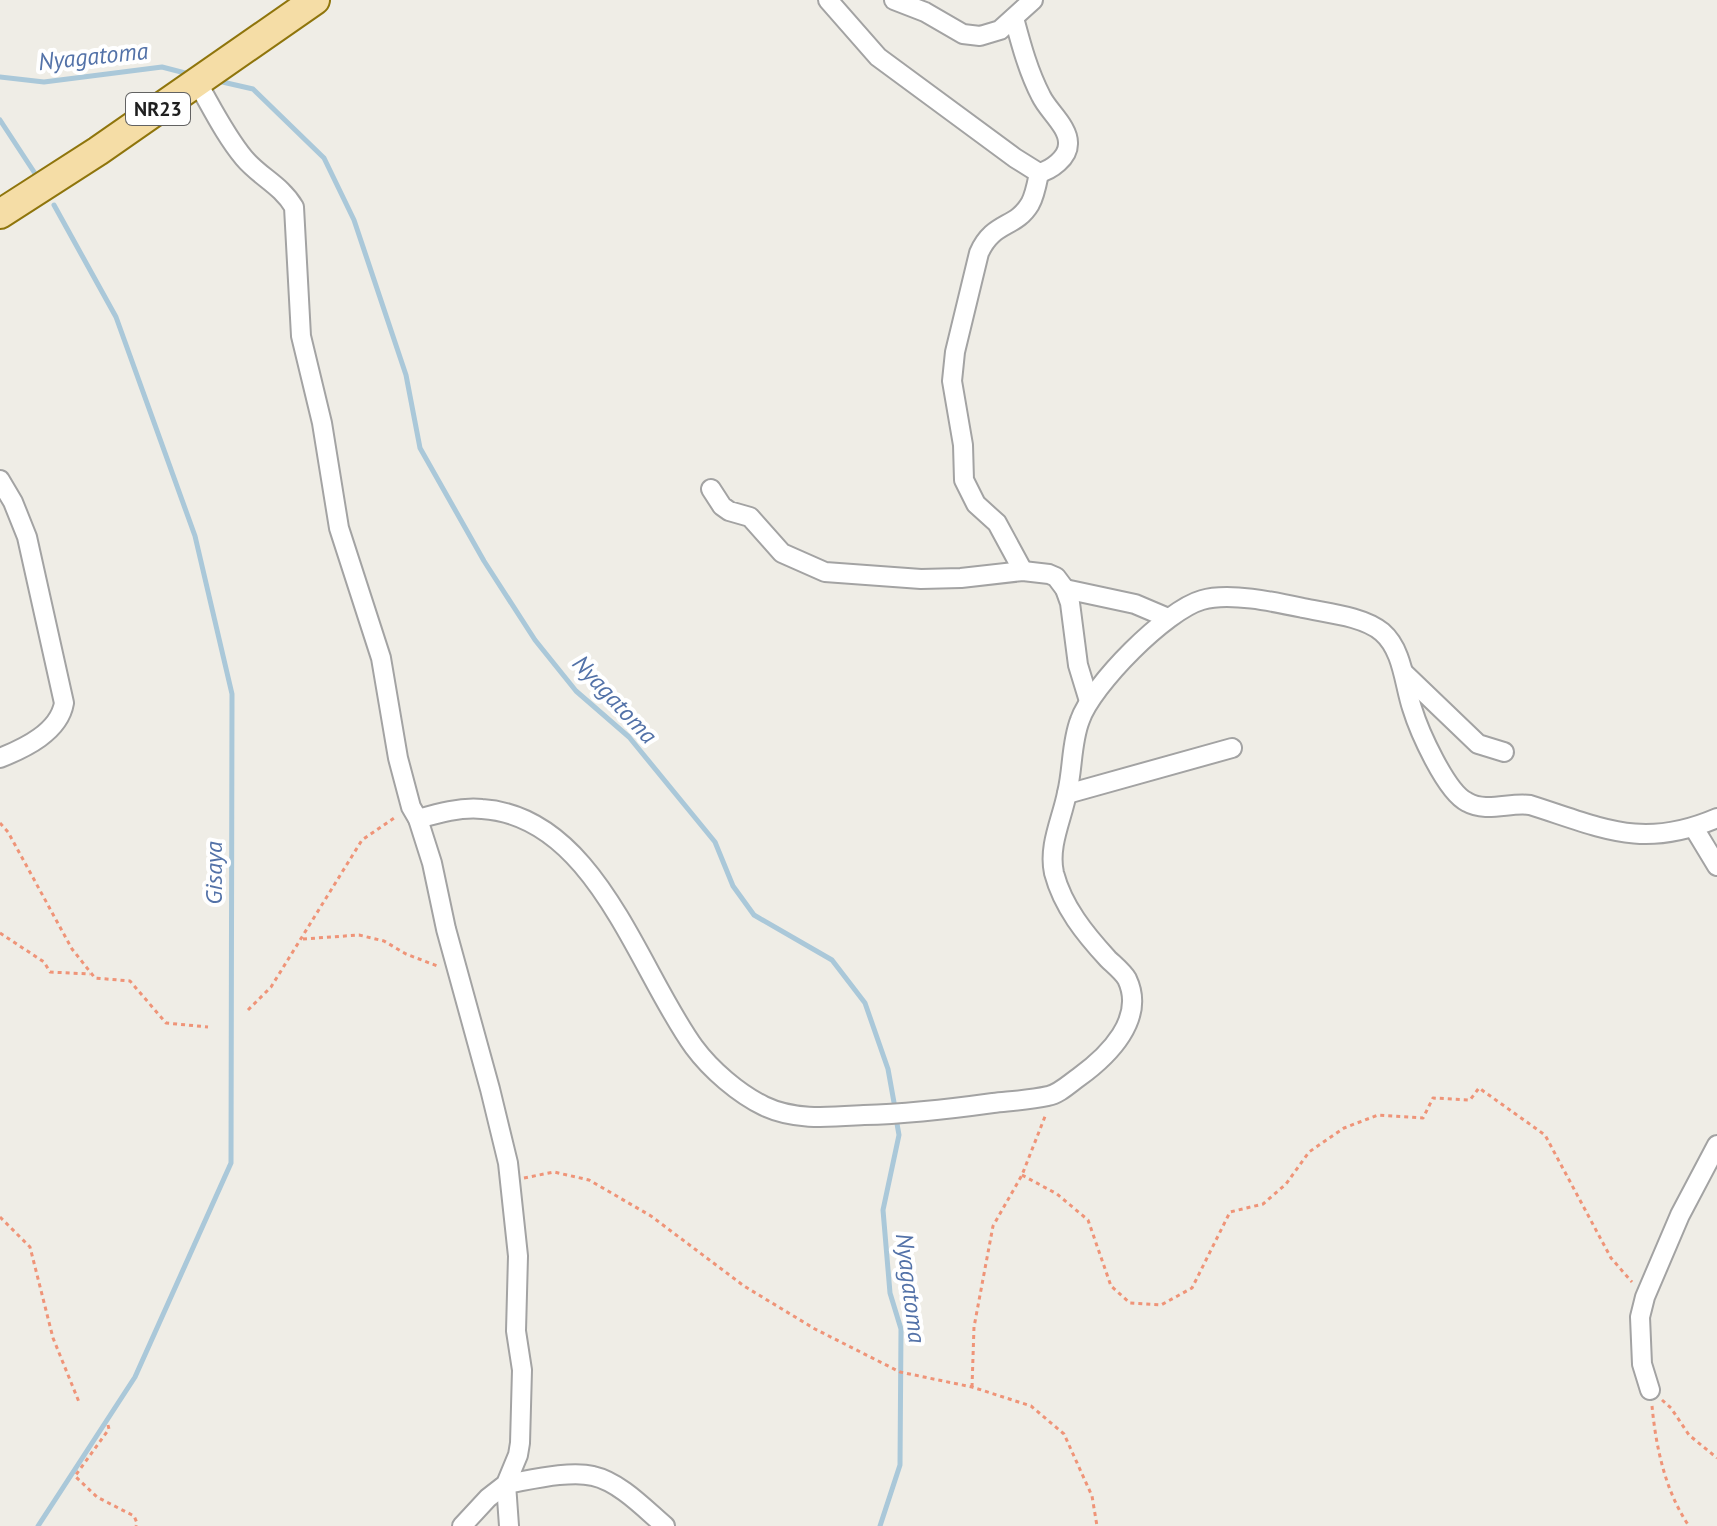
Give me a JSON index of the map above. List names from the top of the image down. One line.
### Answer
{"streets":{"main road":["NR23"]},"water":["Nyagatoma","Gisaya"]}
